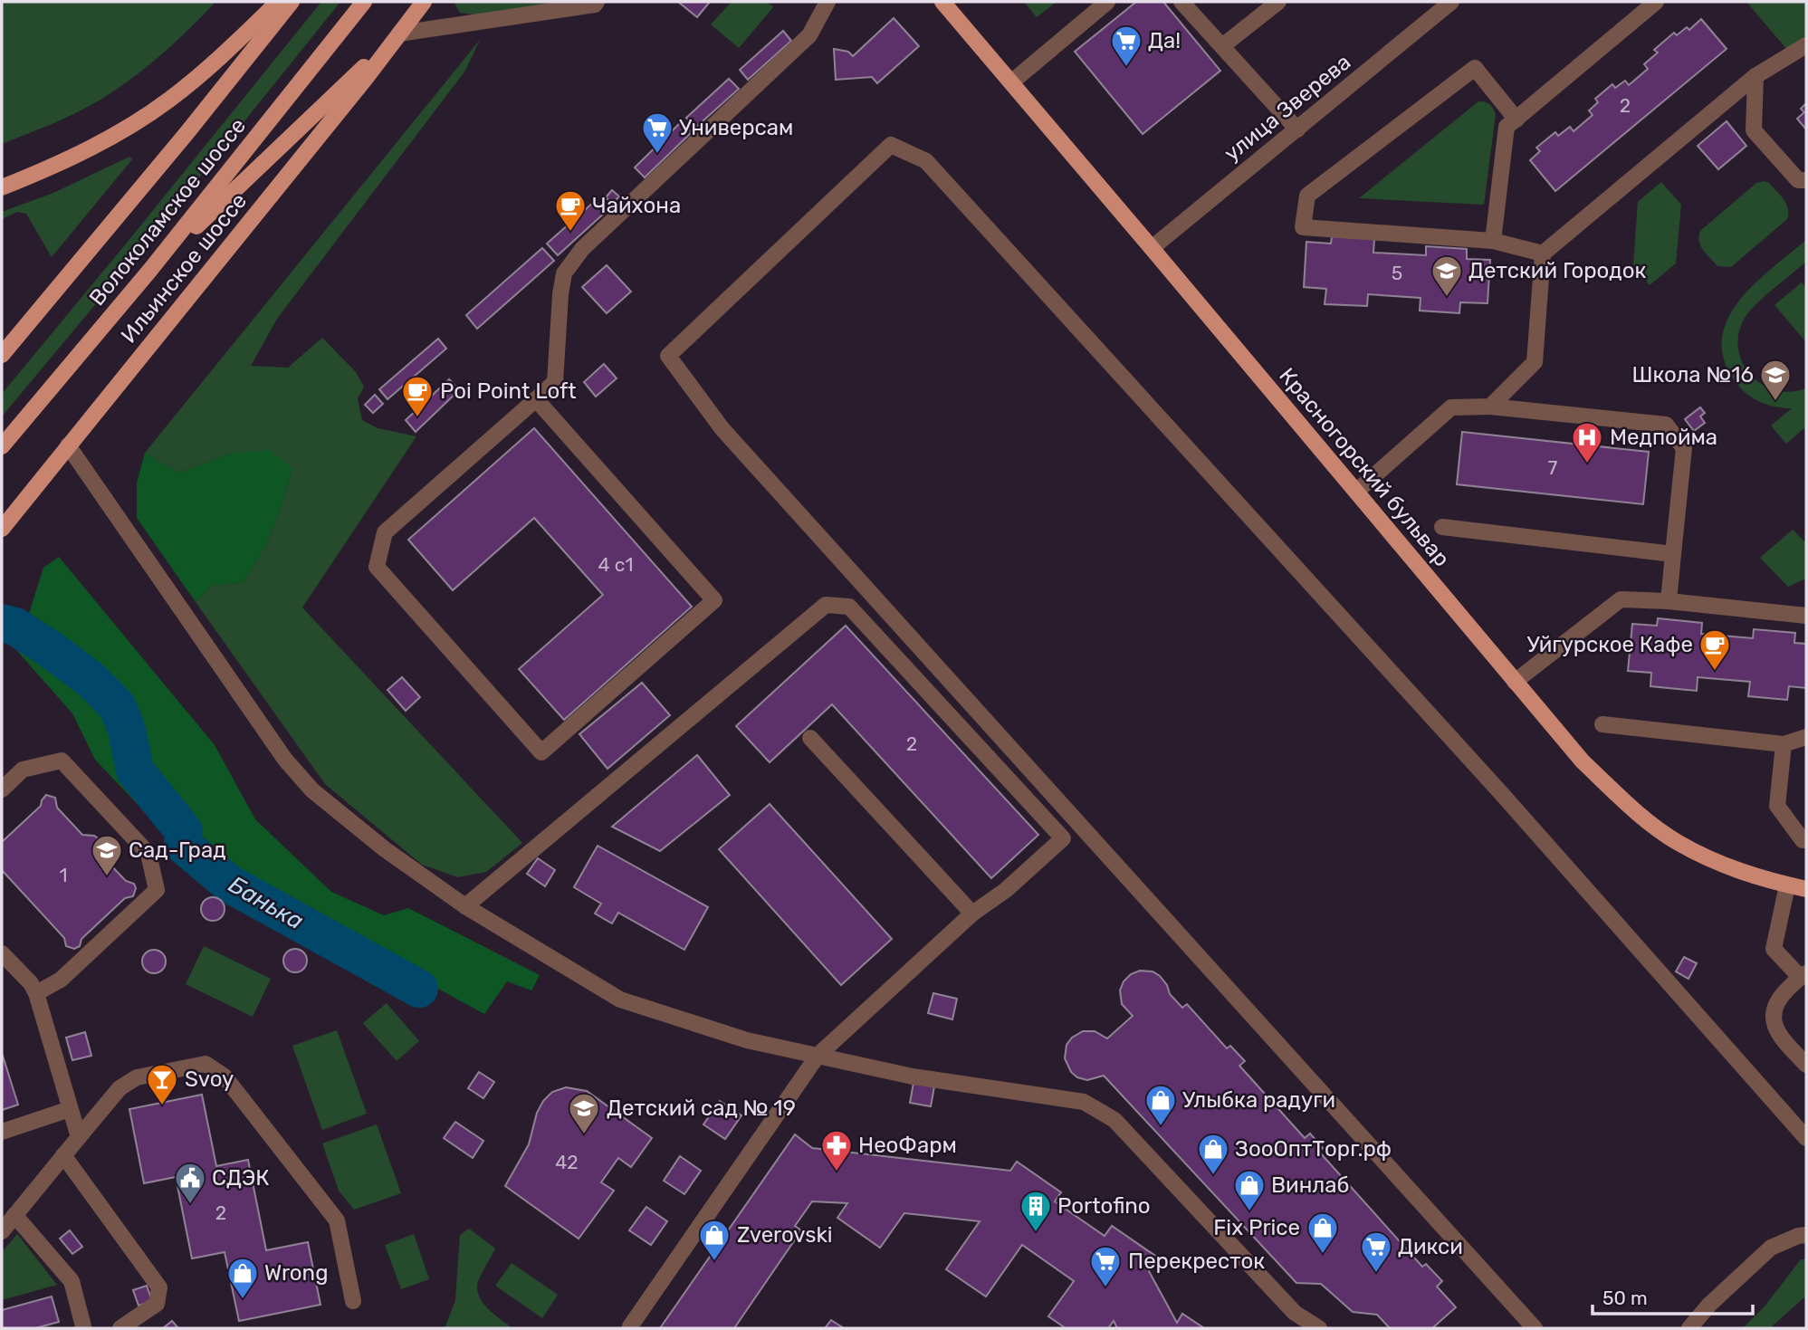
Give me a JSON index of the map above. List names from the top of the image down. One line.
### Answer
{"streets":{"main road":["Волоколамское шоссе","Ильинское шоссе","Красногорский бульвар"],"street":["улица Зверева"]},"crossings":[["улица Зверева","Красногорский бульвар"]],"water":["Банька"],"places":{"supermarket":["Да!","Универсам","Дикси","Перекресток"],"cafe":["Чайхона","Poi Point Loft","Уйгурское Кафе"],"school or university":["Детский Городок","Школа №16","Сад-Град","Детский сад № 19"],"hospital":["Медпойма"],"bar":["Svoy"],"shop":["Улыбка радуги","ЗооОптТорг.рф","Винлаб","Fix Price","Zverovski","Wrong"],"pharmacy":["НеоФарм"],"public building":["СДЭК"],"building":["Portofino"]},"house_numbers":["2","5","7","4 с1","2","1","42","2"],"scale_bar":"50 m"}
